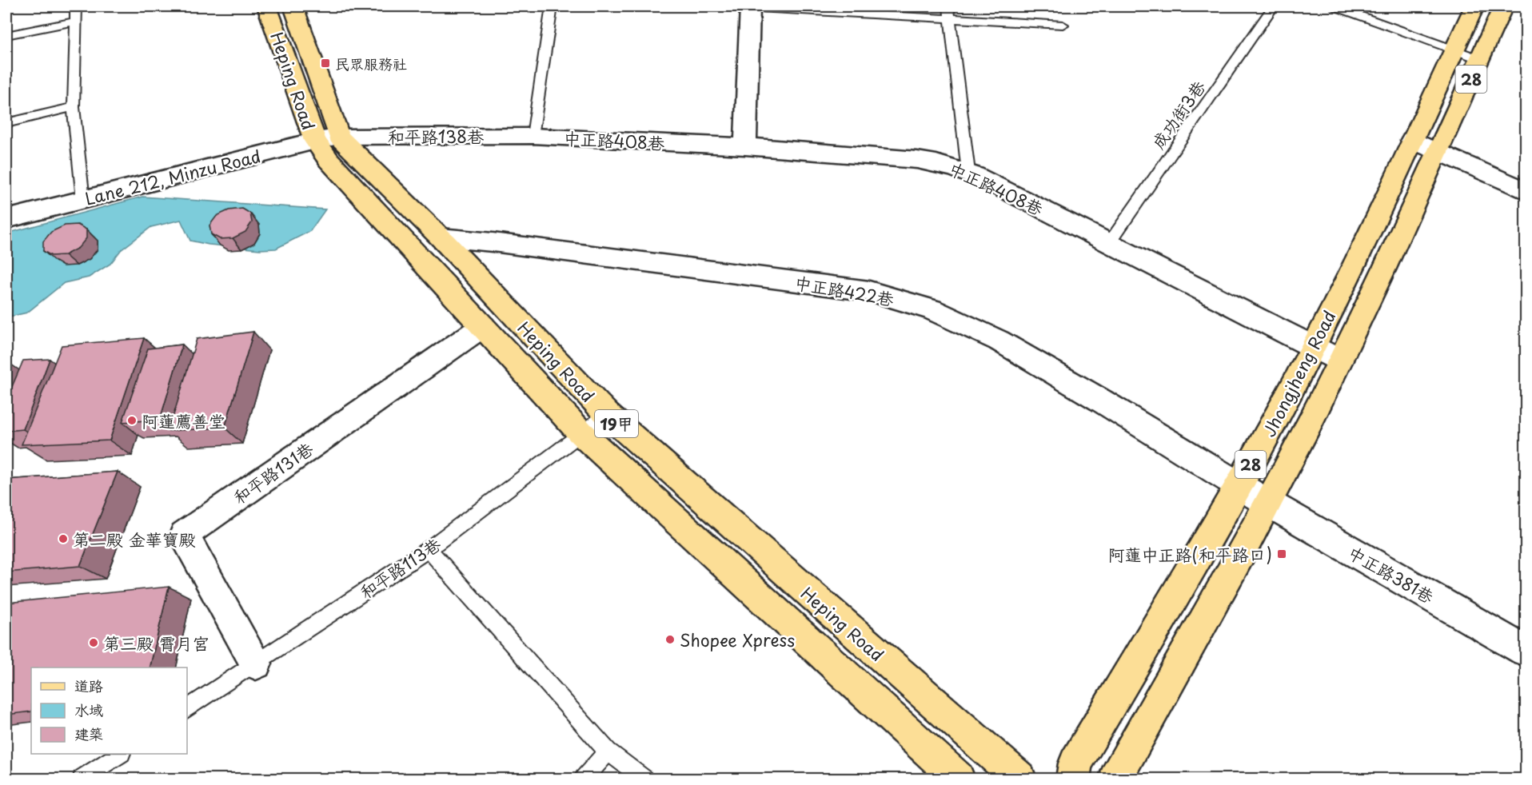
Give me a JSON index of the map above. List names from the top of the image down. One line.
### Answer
{"streets":{"main road":["28","Heping Road","Jhongjheng Road","19甲"],"street":["和平路138巷","中正路408巷","Lane 212, Minzu Road","中正路422巷","和平路131巷","中正路381巷"],"lane":["成功街3巷","和平路113巷"]},"crossings":[["Heping Road","和平路138巷"],["Heping Road","Lane 212, Minzu Road"],["Heping Road","中正路422巷"],["Heping Road","和平路131巷"],["Heping Road","和平路113巷"],["成功街3巷","中正路408巷"],["和平路138巷","中正路408巷"],["和平路138巷","Lane 212, Minzu Road"],["中正路408巷","Jhongjheng Road"],["中正路422巷","Jhongjheng Road"],["中正路422巷","中正路381巷"],["Jhongjheng Road","中正路381巷"],["和平路131巷","和平路113巷"]],"places":{"transit":["民眾服務社","阿蓮中正路(和平路口)"],"other":["阿蓮薦善堂","第二殿 金華寶殿","Shopee Xpress","第三殿 霄月宮"]},"legend":["道路","水域","建築"]}
